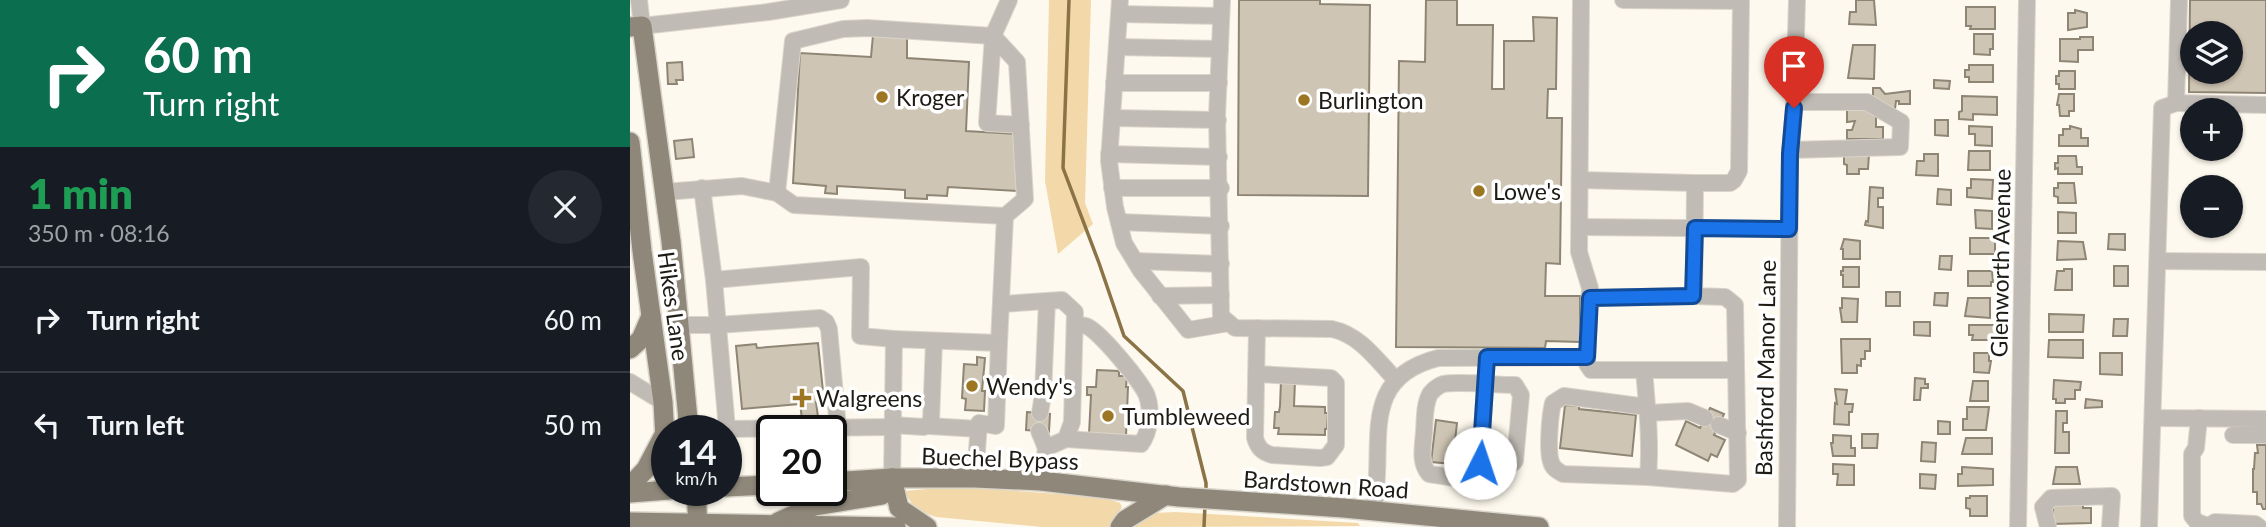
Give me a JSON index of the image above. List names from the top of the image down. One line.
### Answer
{"streets":{"main road":["Hikes Lane","Buechel Bypass","Bardstown Road"],"street":["Glenworth Avenue","Bashford Manor Lane"]},"crossings":[["Buechel Bypass","Bardstown Road"]],"places":{"other":["Kroger","Burlington","Lowe's","Wendy's","Tumbleweed"],"health":["Walgreens"]},"page":{"turn":["60 m","Turn right"],"map_buttons":["+","−"],"heading":["1 min","350 m · 08:16"],"list":[{"name":"Turn right","value":"60 m"},{"name":"Turn left","value":"50 m"}],"speed":"14 km/h","limit":"20"}}
